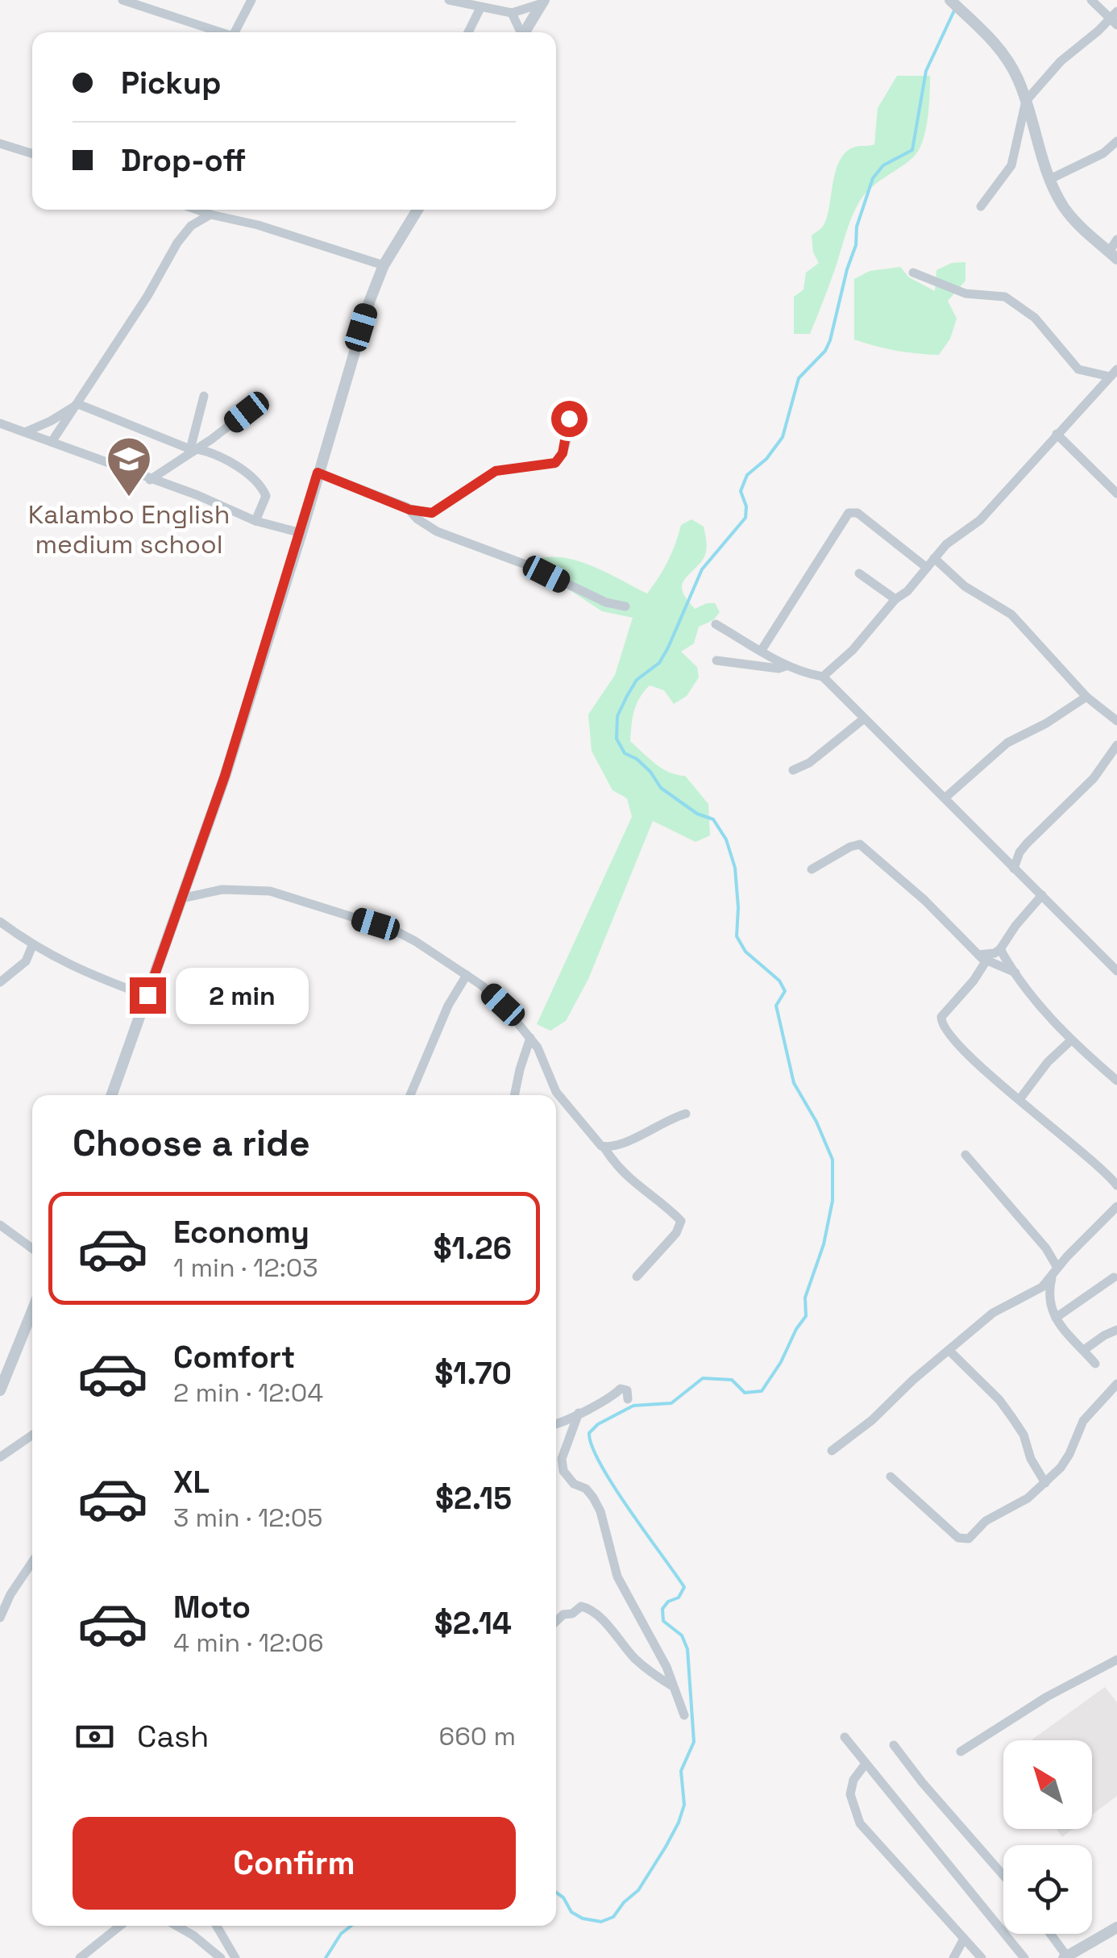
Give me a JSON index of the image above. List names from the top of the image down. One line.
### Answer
{"places":{"school or university":["Kalambo English medium school"]},"north":"top left","page":{"banner":["Pickup","Drop-off"],"bubble":"2 min","heading":"Choose a ride","list":[{"name":"Economy","note":"1 min · 12:03","value":"$1.26"},{"name":"Comfort","note":"2 min · 12:04","value":"$1.70"},{"name":"XL","note":"3 min · 12:05","value":"$2.15"},{"name":"Moto","note":"4 min · 12:06","value":"$2.14"}],"pay":["Cash","660 m"],"buttons":"Confirm"}}
